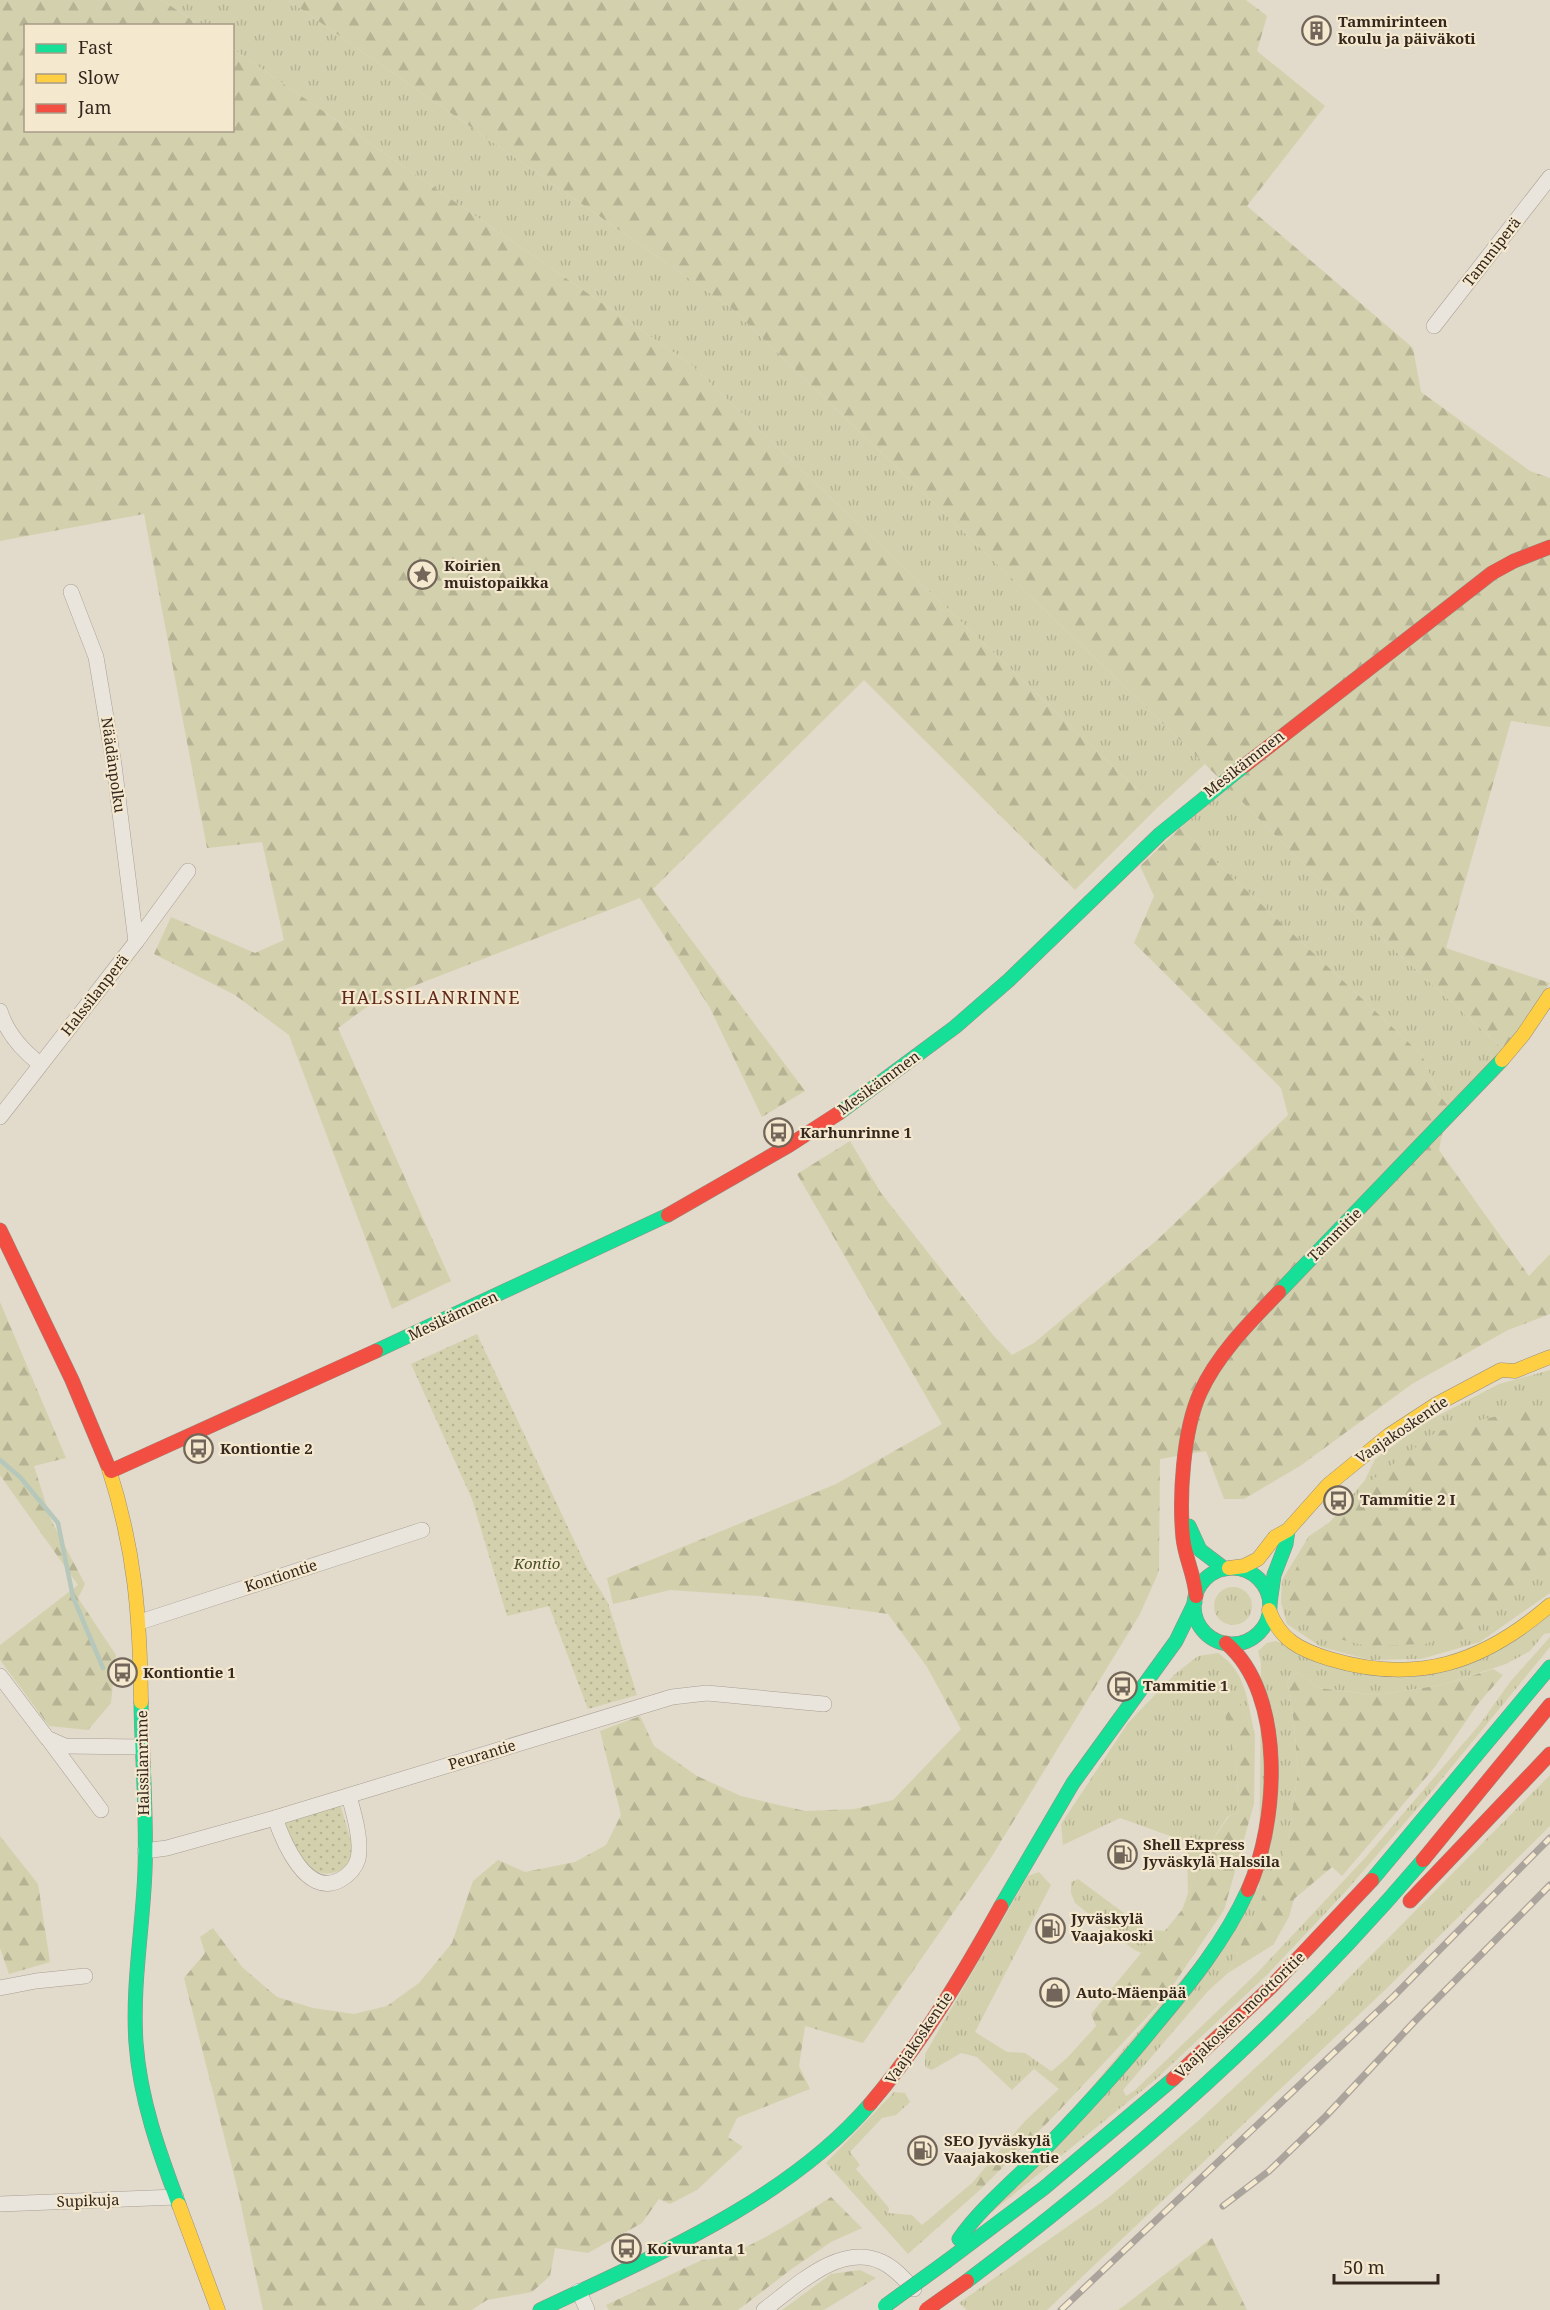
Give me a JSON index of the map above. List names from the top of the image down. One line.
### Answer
{"streets":{"main road":["Mesikämmen","Tammitie","Vaajakoskentie","Halssilanrinne","Vaajakosken moottoritie"],"street":["Tammiperä","Näädänpolku","Halssilanperä","Kontiontie","Peurantie","Supikuja"]},"crossings":[["Mesikämmen","Halssilanrinne"],["Näädänpolku","Halssilanperä"],["Tammitie","Vaajakoskentie"],["Kontiontie","Halssilanrinne"],["Peurantie","Halssilanrinne"],["Halssilanrinne","Supikuja"]],"districts":["HALSSILANRINNE"],"parks":["Kontio"],"places":{"building":["Tammirinteen koulu ja päiväkoti"],"place":["Koirien muistopaikka"],"bus stop":["Karhunrinne 1","Kontiontie 2","Tammitie 2 I","Kontiontie 1","Tammitie 1","Koivuranta 1"],"fuel station":["Shell Express Jyväskylä Halssila","Jyväskylä Vaajakoski","SEO Jyväskylä Vaajakoskentie"],"shop":["Auto-Mäenpää"]},"legend":["Fast","Slow","Jam"],"scale_bar":"50 m"}
